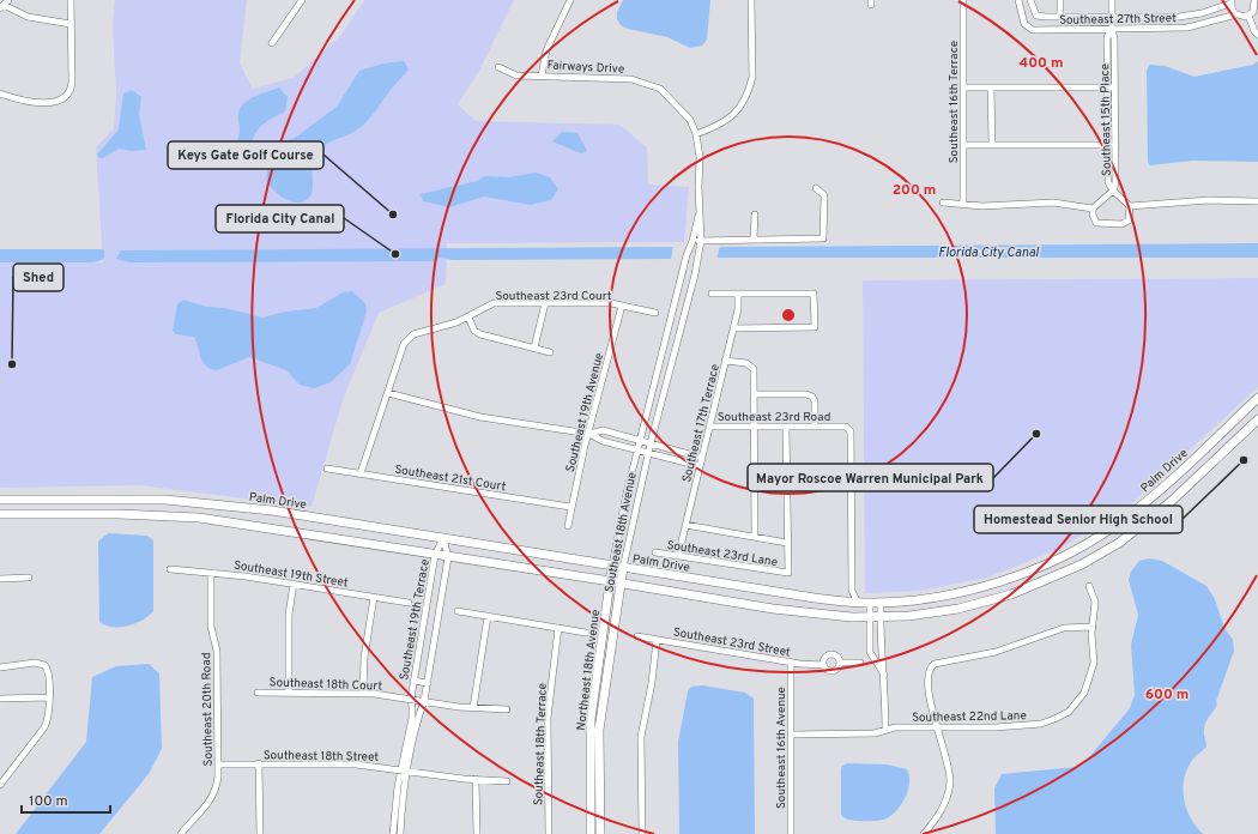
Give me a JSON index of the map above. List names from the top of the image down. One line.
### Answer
{"streets":{"main road":["Palm Drive","Southeast 18th Avenue","Northeast 18th Avenue"],"street":["Southeast 27th Street","Fairways Drive","Southeast 16th Terrace","Southeast 15th Place","Southeast 23rd Court","Southeast 19th Avenue","Southeast 23rd Road","Southeast 17th Terrace","Southeast 21st Court","Southeast 23rd Lane","Southeast 19th Street","Southeast 19th Terrace","Southeast 23rd Street","Southeast 18th Court","Southeast 20th Road","Southeast 22nd Lane","Southeast 18th Terrace","Southeast 16th Avenue","Southeast 18th Street"]},"crossings":[["Southeast 27th Street","Southeast 15th Place"],["Fairways Drive","Southeast 18th Avenue"],["Southeast 23rd Court","Southeast 19th Avenue"],["Southeast 19th Avenue","Southeast 21st Court"],["Southeast 23rd Road","Southeast 17th Terrace"],["Southeast 23rd Road","Palm Drive"],["Southeast 17th Terrace","Southeast 23rd Lane"],["Palm Drive","Southeast 18th Avenue"],["Palm Drive","Southeast 19th Terrace"],["Palm Drive","Northeast 18th Avenue"],["Southeast 18th Avenue","Northeast 18th Avenue"],["Southeast 19th Street","Southeast 20th Road"],["Southeast 19th Terrace","Southeast 18th Court"],["Southeast 19th Terrace","Southeast 18th Street"],["Southeast 23rd Street","Southeast 16th Avenue"],["Southeast 20th Road","Southeast 18th Street"],["Southeast 22nd Lane","Southeast 16th Avenue"]],"water":["Florida City Canal"],"places":["Keys Gate Golf Course","Florida City Canal","Shed","Mayor Roscoe Warren Municipal Park","Homestead Senior High School"],"scale_bar":"100 m","rings":["400 m","200 m","600 m"]}
